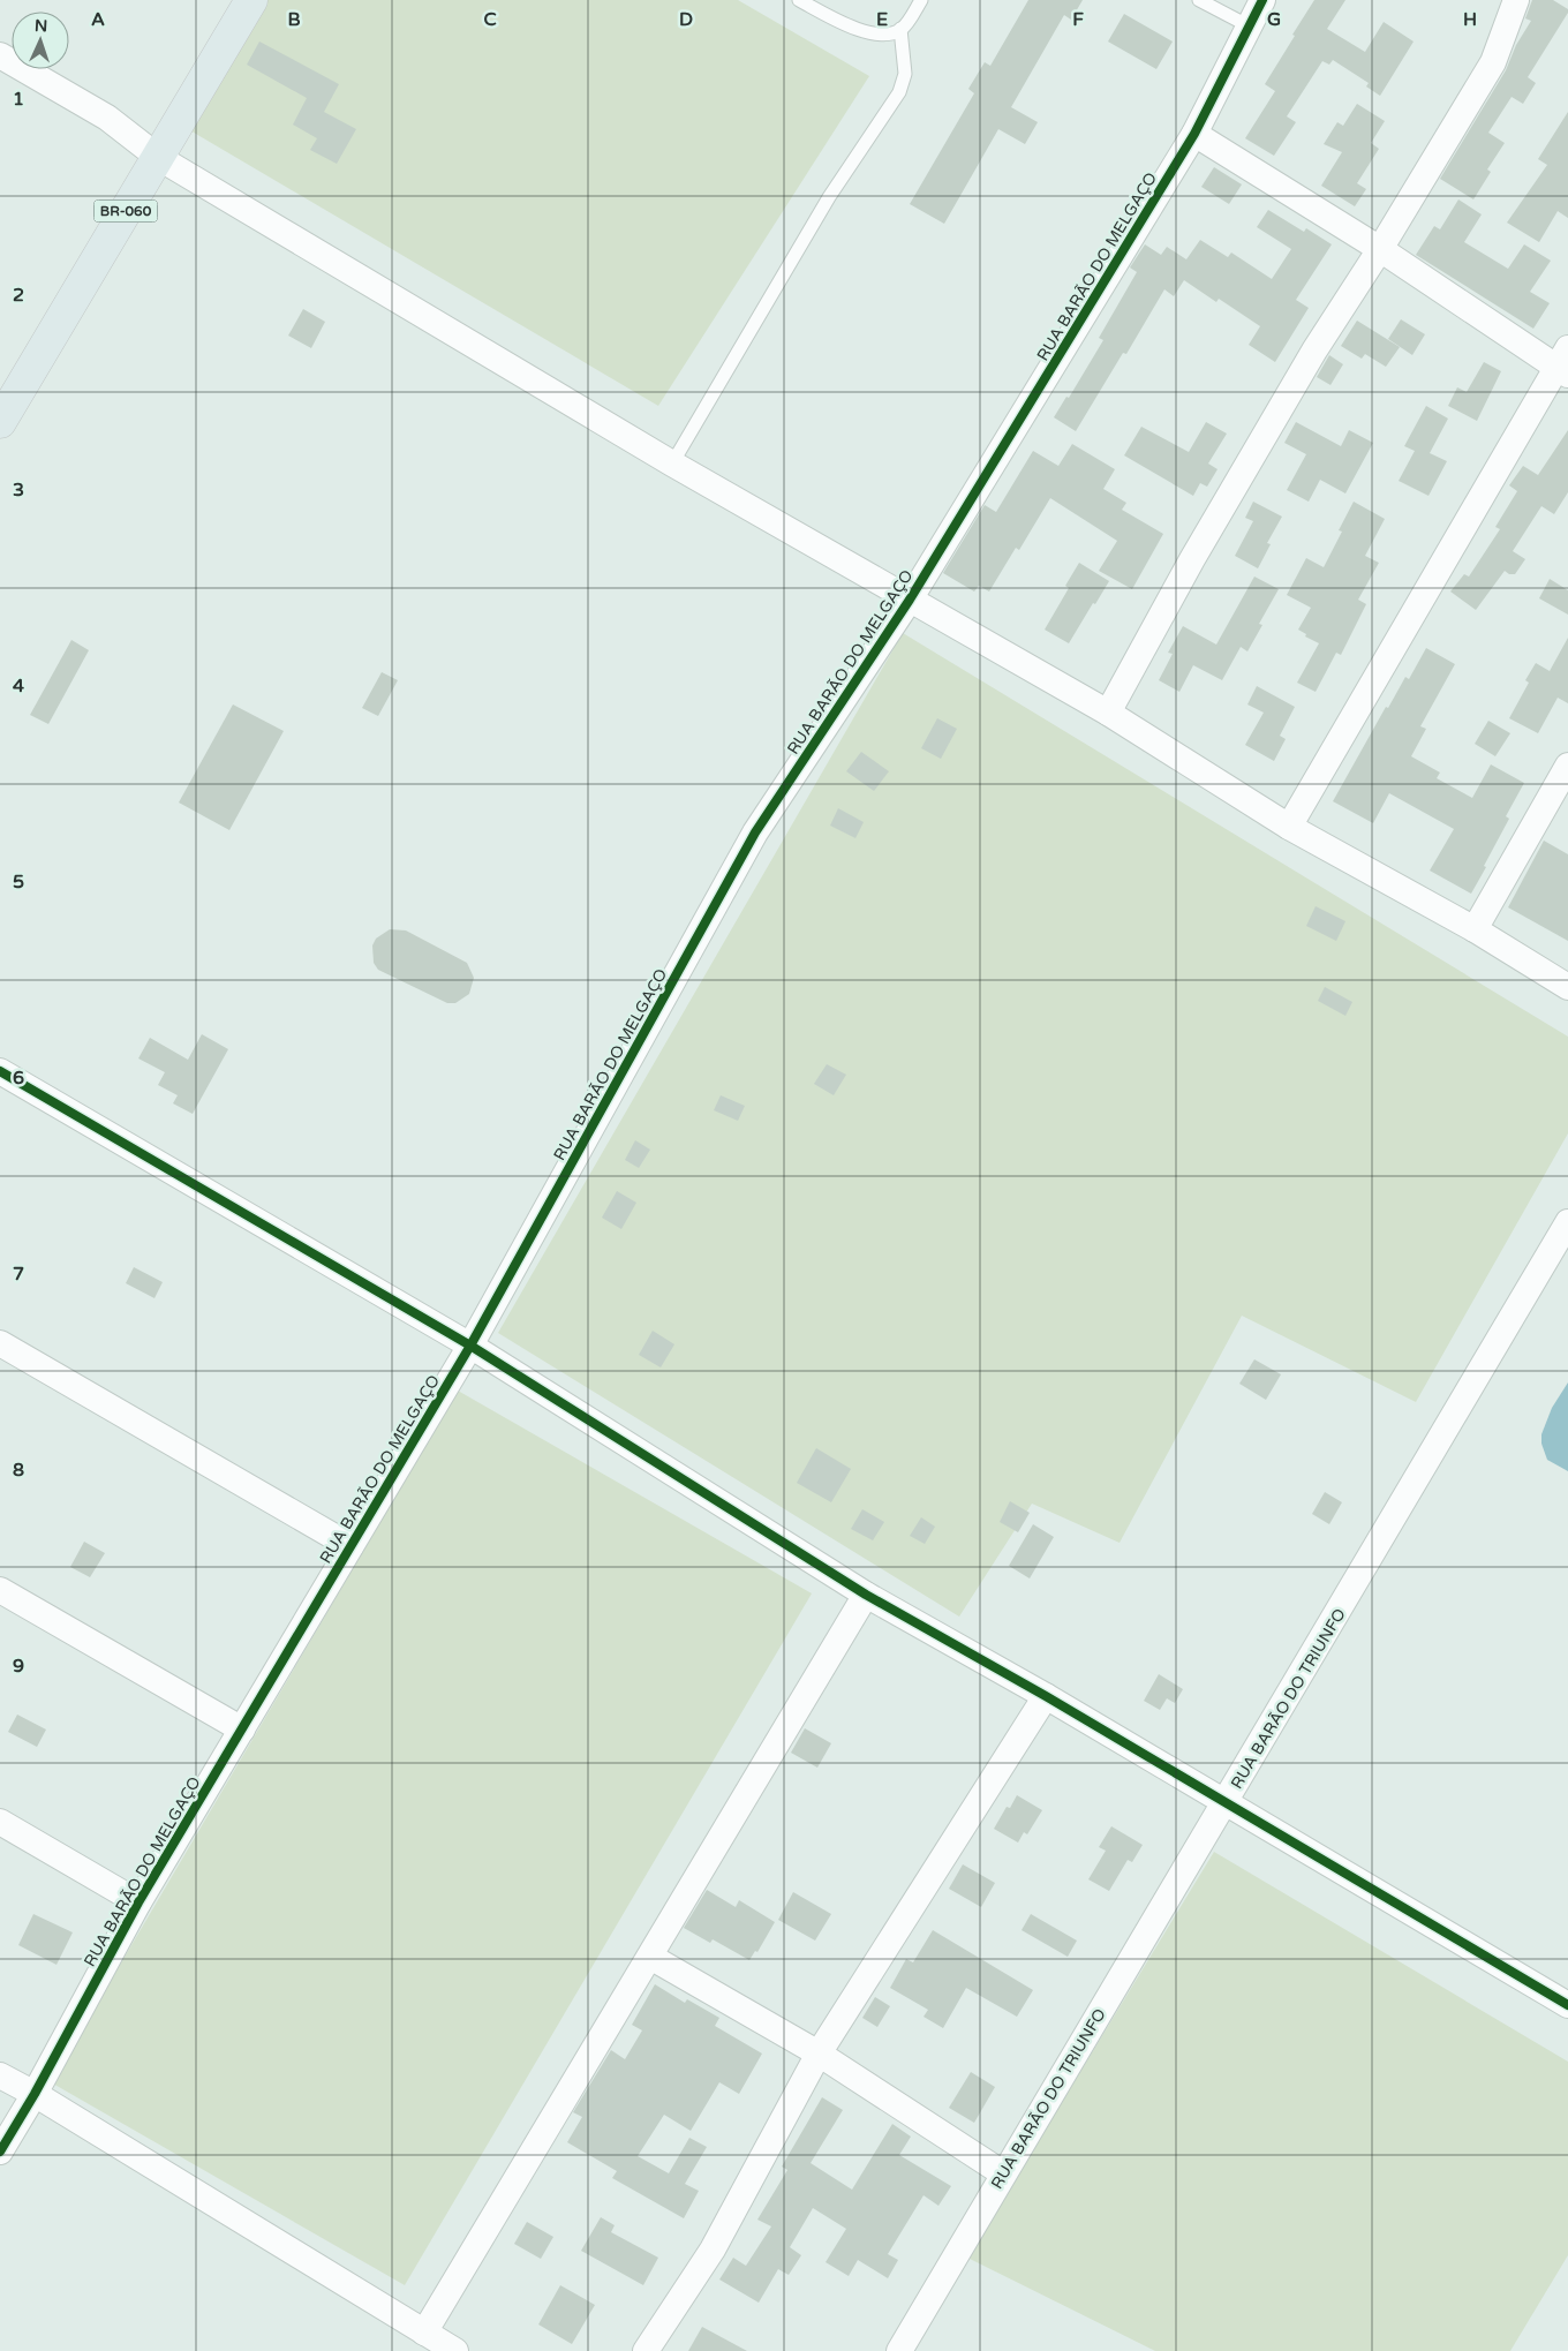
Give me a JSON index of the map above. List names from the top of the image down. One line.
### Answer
{"streets":{"main road":["BR-060"],"street":["RUA BARÃO DO MELGAÇO","RUA BARÃO DO TRIUNFO"]},"north":"top","grid":{"columns":["A","B","C","D","E","F","G","H"],"rows":["1","2","3","4","5","6","7","8","9"]}}
